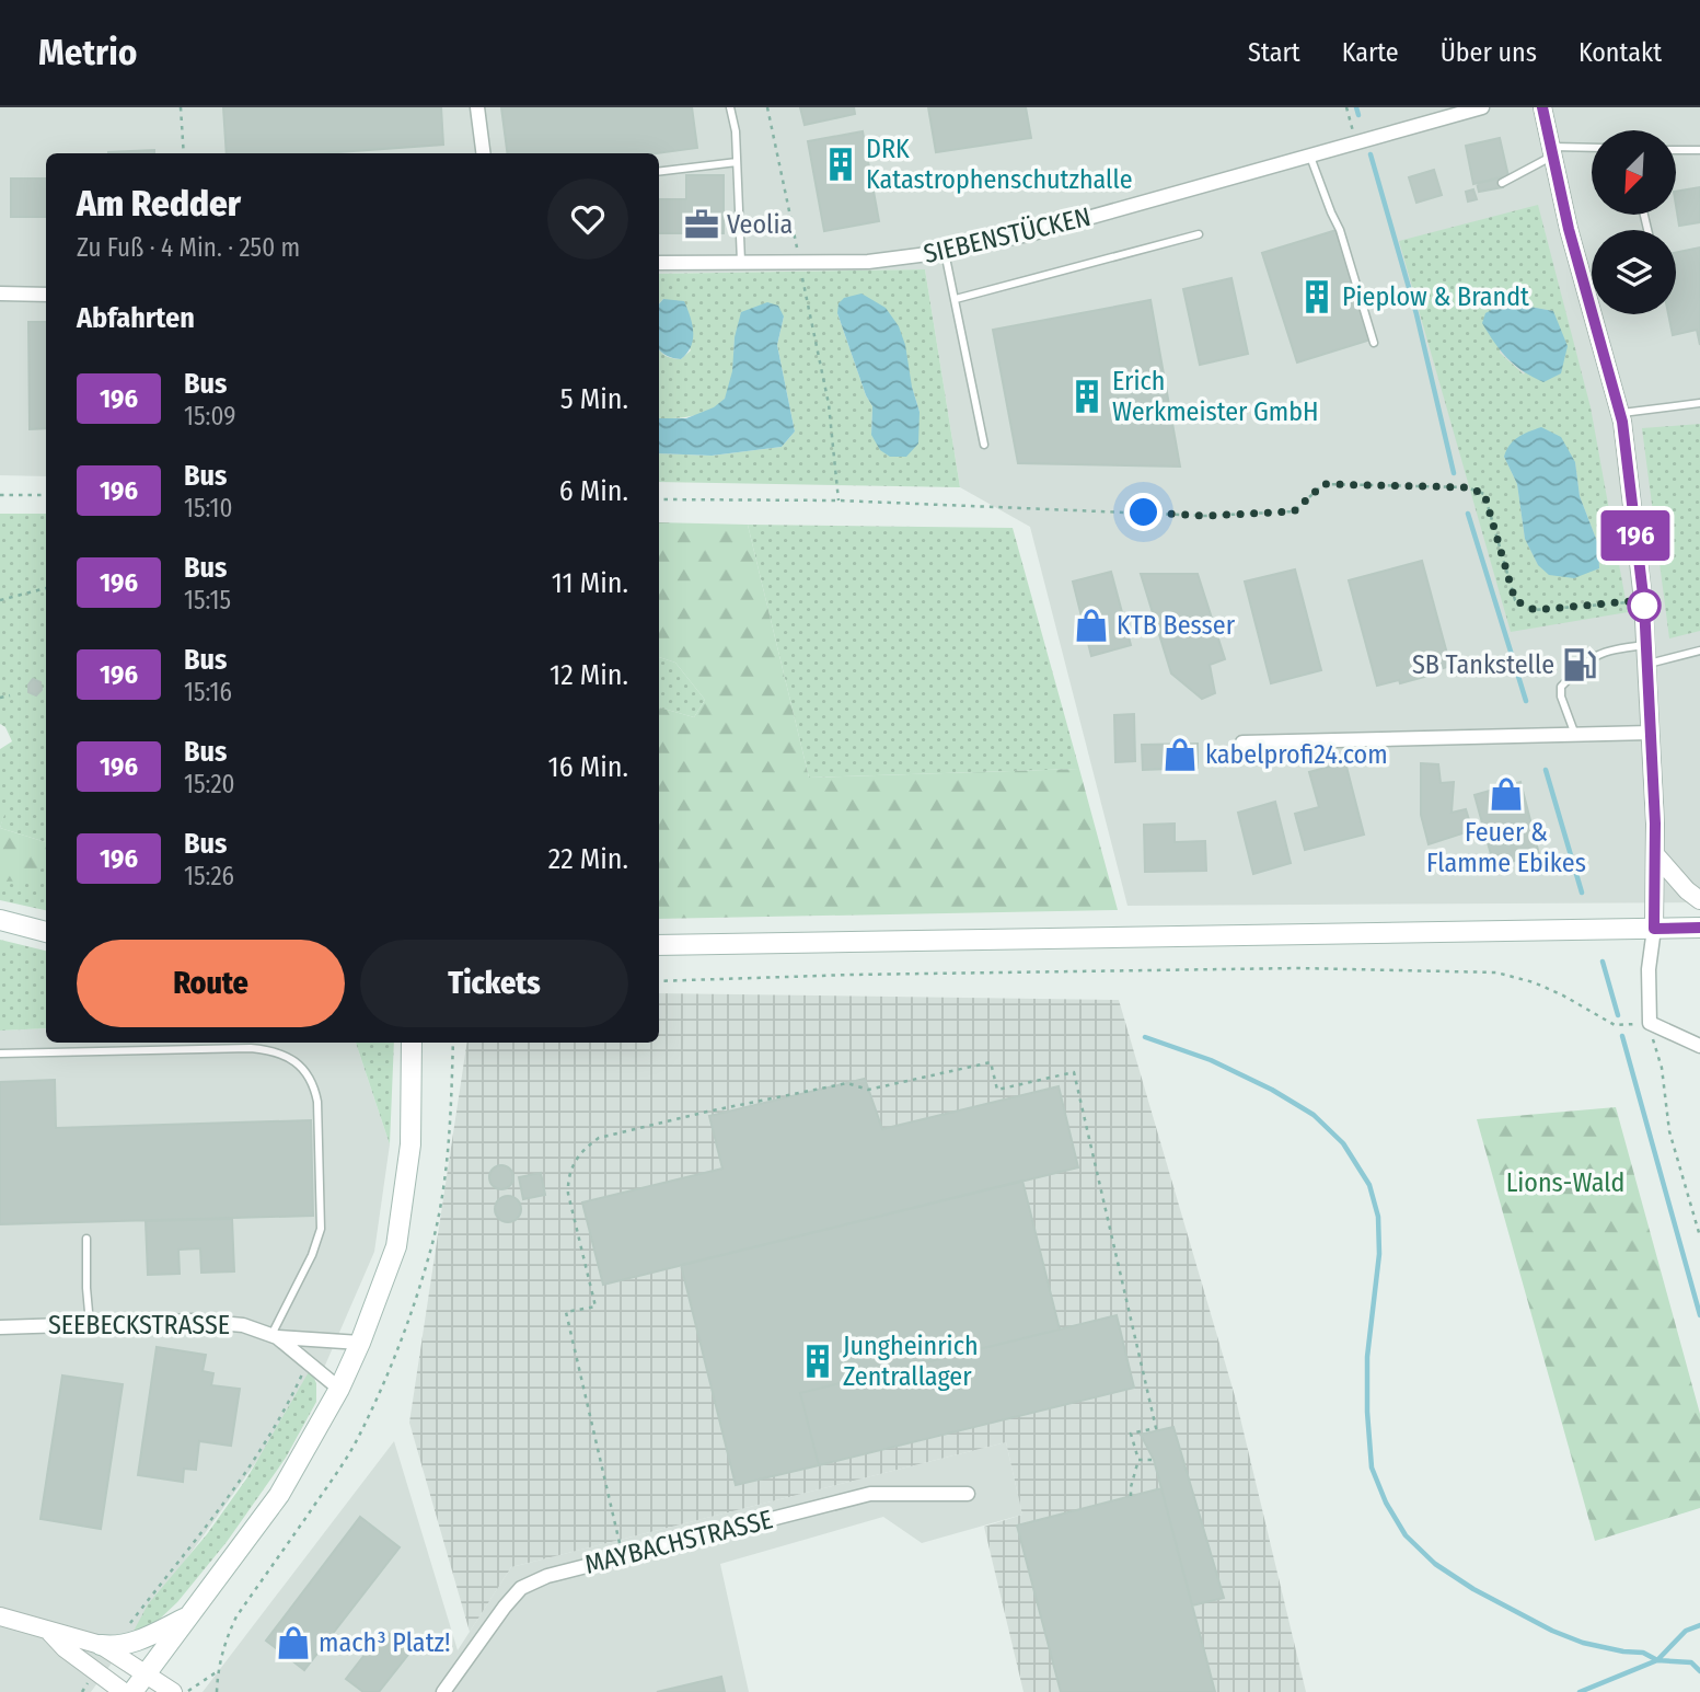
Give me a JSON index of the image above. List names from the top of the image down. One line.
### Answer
{"streets":{"street":["SIEBENSTÜCKEN","SEEBECKSTRASSE","MAYBACHSTRASSE"]},"parks":["Lions-Wald"],"places":{"building":["DRK Katastrophenschutzhalle","Pieplow & Brandt","Erich Werkmeister GmbH","Jungheinrich Zentrallager"],"office":["Veolia"],"shop":["KTB Besser","kabelprofi24.com","Feuer & Flamme Ebikes","mach³ Platz!"],"fuel station":["SB Tankstelle"]},"lines":["bus line 196"],"north":"bottom left","page":{"header":"Metrio","nav":["Start","Karte","Über uns","Kontakt"],"on_map":"196","heading":[["Am Redder","Zu Fuß · 4 Min. · 250 m"],"Abfahrten"],"list":[{"mark":"196","name":"Bus","note":"15:09","value":"5 Min."},{"mark":"196","name":"Bus","note":"15:10","value":"6 Min."},{"mark":"196","name":"Bus","note":"15:15","value":"11 Min."},{"mark":"196","name":"Bus","note":"15:16","value":"12 Min."},{"mark":"196","name":"Bus","note":"15:20","value":"16 Min."},{"mark":"196","name":"Bus","note":"15:26","value":"22 Min."}],"buttons":["Route","Tickets"]}}
